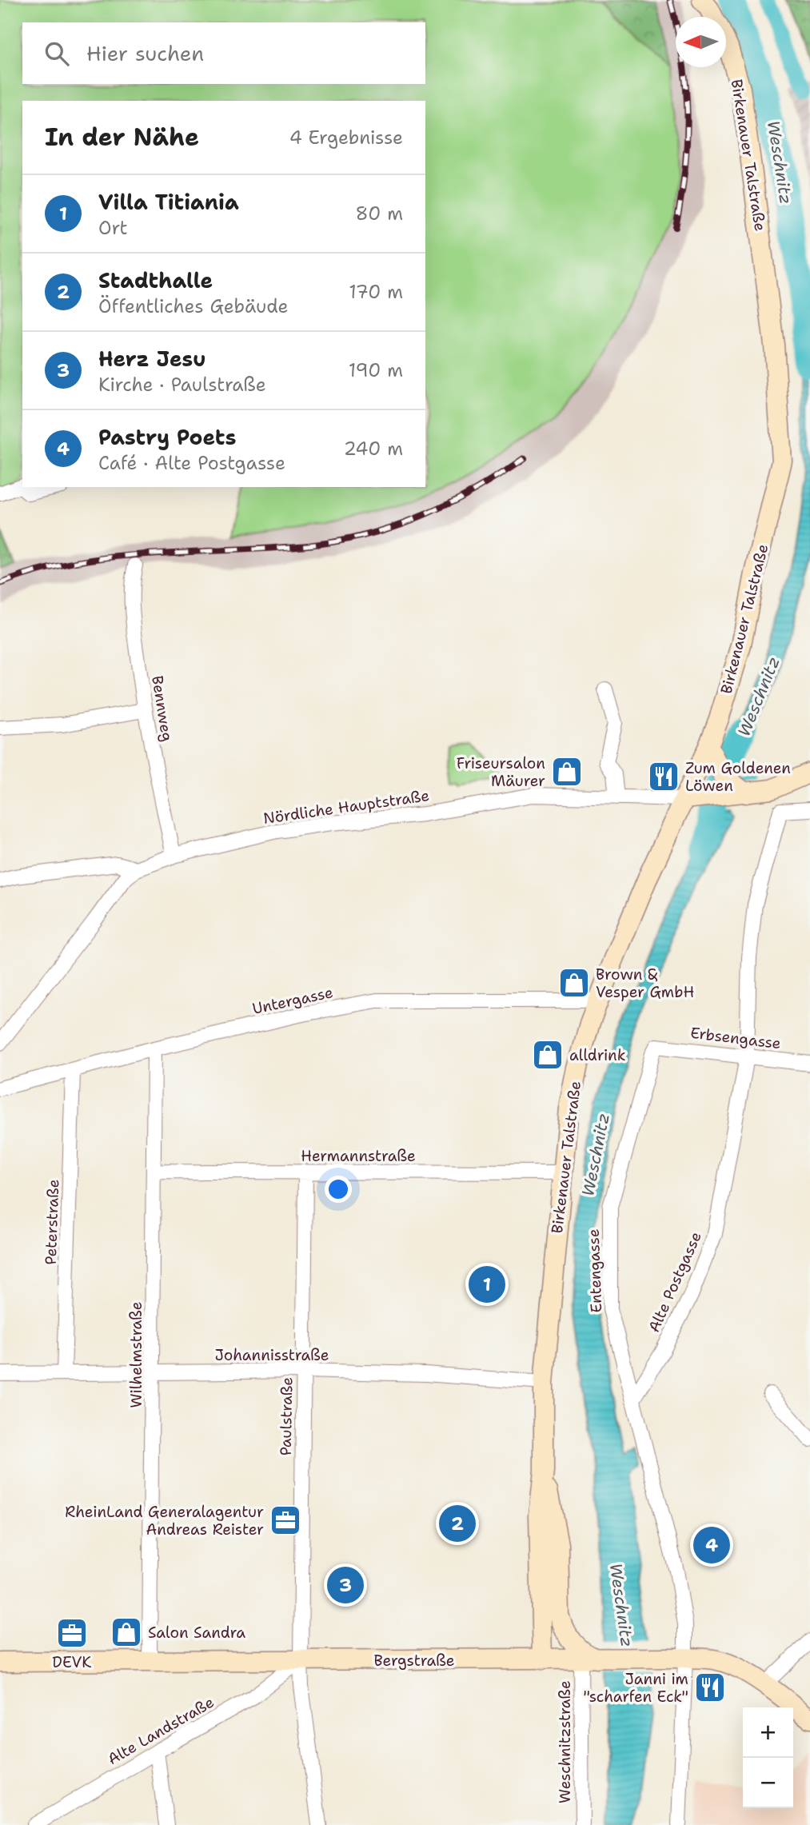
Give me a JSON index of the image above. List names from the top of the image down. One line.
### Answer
{"streets":{"main road":["Birkenauer Talstraße","Bergstraße"],"street":["Bennweg","Nördliche Hauptstraße","Untergasse","Erbsengasse","Hermannstraße","Peterstraße","Entengasse","Alte Postgasse","Wilhelmstraße","Johannisstraße","Paulstraße","Alte Landstraße","Weschnitzstraße"]},"crossings":[["Birkenauer Talstraße","Nördliche Hauptstraße"],["Birkenauer Talstraße","Untergasse"],["Birkenauer Talstraße","Hermannstraße"],["Birkenauer Talstraße","Johannisstraße"],["Birkenauer Talstraße","Bergstraße"],["Bennweg","Nördliche Hauptstraße"],["Untergasse","Peterstraße"],["Untergasse","Wilhelmstraße"],["Erbsengasse","Entengasse"],["Erbsengasse","Alte Postgasse"],["Hermannstraße","Wilhelmstraße"],["Hermannstraße","Paulstraße"],["Peterstraße","Johannisstraße"],["Entengasse","Alte Postgasse"],["Wilhelmstraße","Johannisstraße"],["Wilhelmstraße","Bergstraße"],["Johannisstraße","Paulstraße"],["Paulstraße","Bergstraße"],["Paulstraße","Alte Landstraße"],["Bergstraße","Alte Landstraße"],["Bergstraße","Weschnitzstraße"]],"water":["Weschnitz"],"places":{"shop":["Friseursalon Mäurer","Brown & Vesper GmbH","alldrink","Salon Sandra"],"restaurant":["Zum Goldenen Löwen","Janni im \"scharfen Eck\""],"office":["RheinLand Generalagentur Andreas Reister","DEVK"]},"north":"left","page":{"search":"Hier suchen","heading":["In der Nähe","4 Ergebnisse"],"list":[{"mark":"1","name":"Villa Titiania","note":"Ort","value":"80 m"},{"mark":"2","name":"Stadthalle","note":"Öffentliches Gebäude","value":"170 m"},{"mark":"3","name":"Herz Jesu","note":"Kirche · Paulstraße","value":"190 m"},{"mark":"4","name":"Pastry Poets","note":"Café · Alte Postgasse","value":"240 m"}],"pins":["1","2","4","3"],"map_buttons":["+","−"]}}
